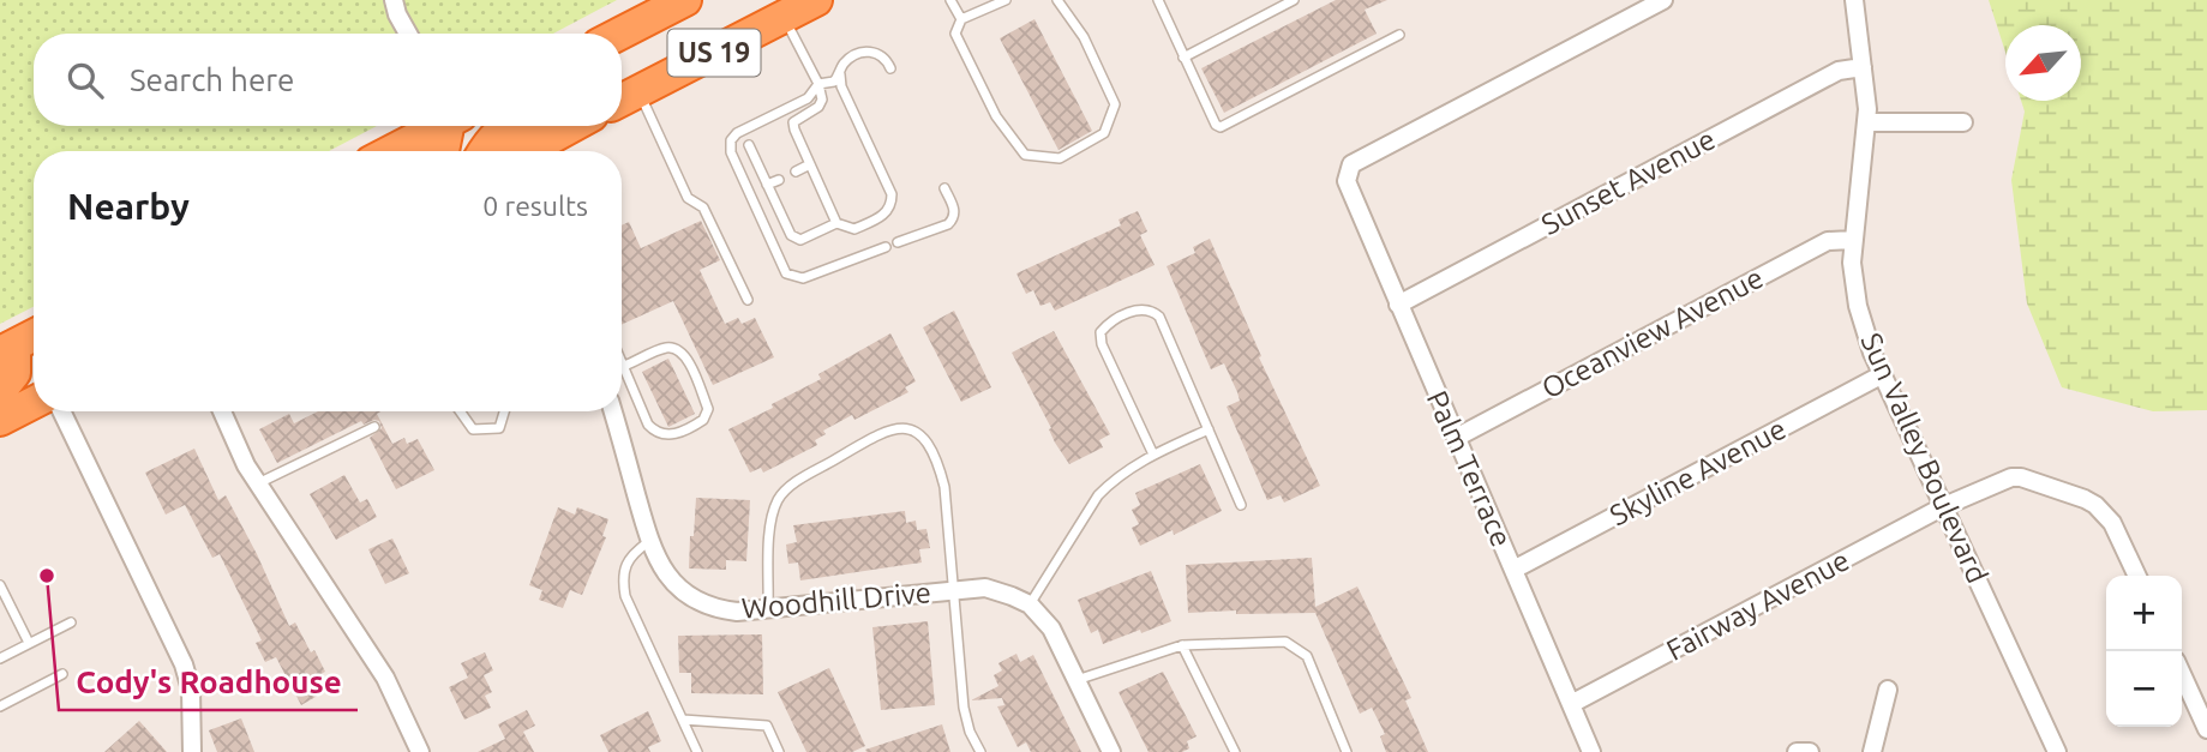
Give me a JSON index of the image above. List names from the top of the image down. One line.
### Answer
{"streets":{"highway":["US 19"],"street":["Sunset Avenue","Oceanview Avenue","Sun Valley Boulevard","Palm Terrace","Skyline Avenue","Woodhill Drive","Fairway Avenue"]},"crossings":[["Sunset Avenue","Sun Valley Boulevard"],["Sunset Avenue","Palm Terrace"],["Oceanview Avenue","Sun Valley Boulevard"],["Oceanview Avenue","Palm Terrace"],["Sun Valley Boulevard","Skyline Avenue"],["Sun Valley Boulevard","Fairway Avenue"],["Palm Terrace","Skyline Avenue"],["Palm Terrace","Fairway Avenue"]],"places":["Cody's Roadhouse"],"north":"bottom left","page":{"search":"Search here","heading":["Nearby","0 results"],"map_buttons":["+","−"]}}
